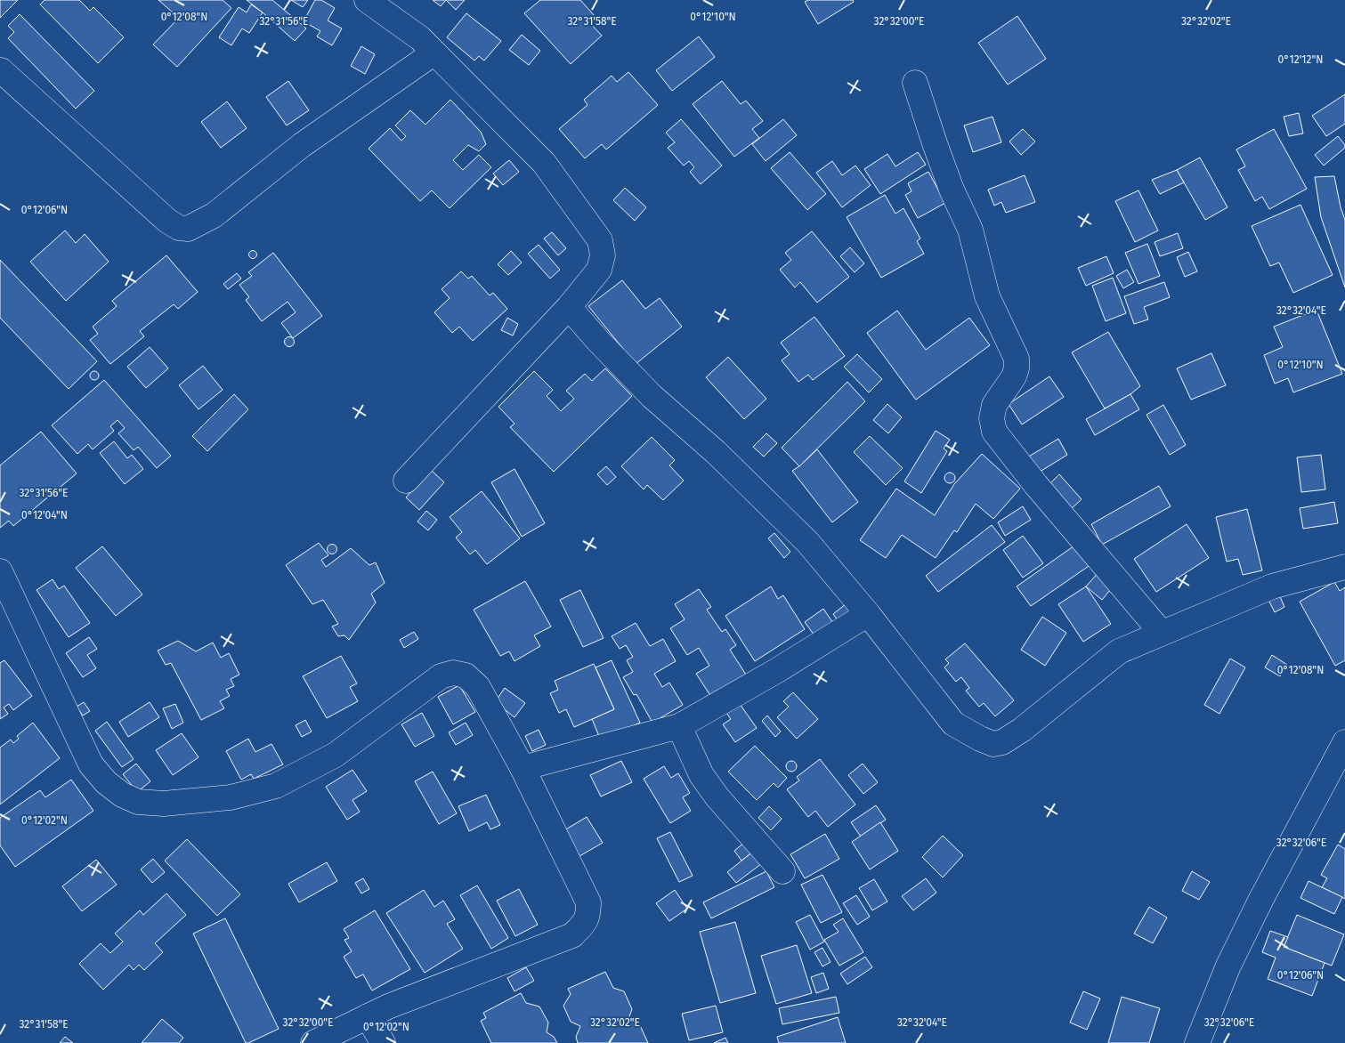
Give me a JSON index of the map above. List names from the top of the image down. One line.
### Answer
{"coordinates":["0°12'08\"N","0°12'10\"N","32°31'56\"E","32°31'58\"E","32°32'00\"E","32°32'02\"E","0°12'12\"N","0°12'06\"N","32°32'04\"E","0°12'04\"N","0°12'02\"N","32°32'06\"E"]}
